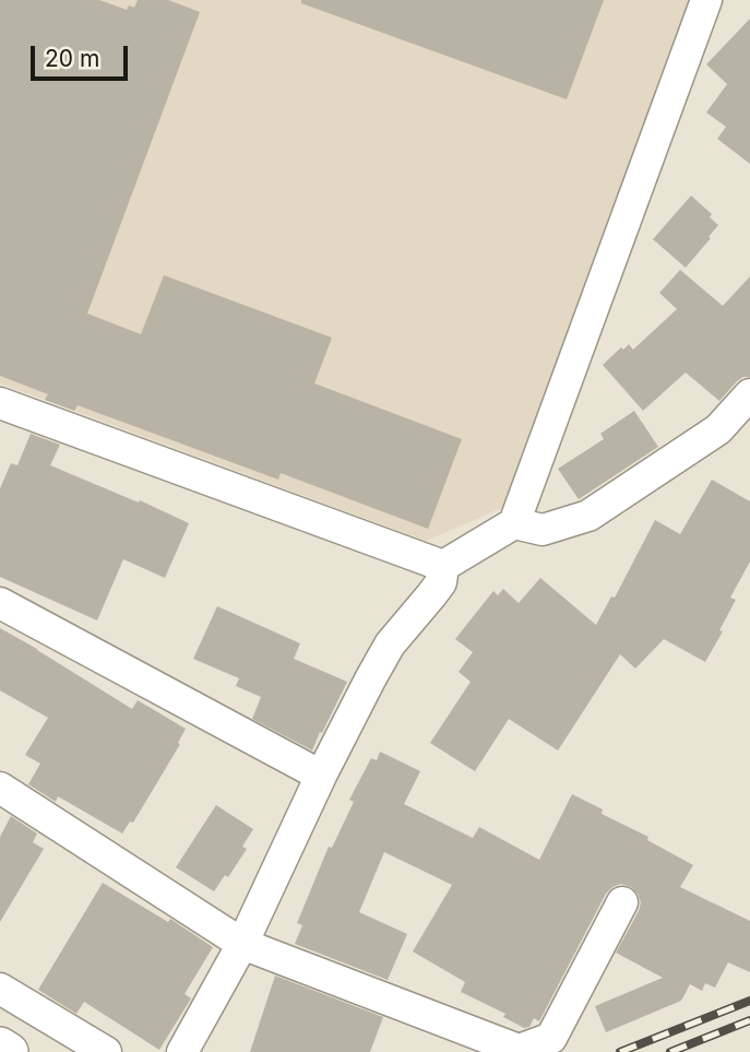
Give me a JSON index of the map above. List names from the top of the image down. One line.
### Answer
{"scale_bar":"20 m"}
